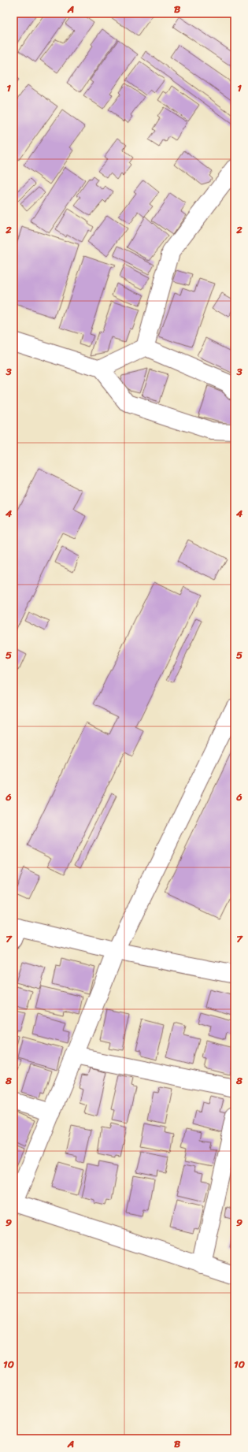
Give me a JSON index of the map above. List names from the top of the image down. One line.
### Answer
{"grid":{"columns":["A","B"],"rows":["1","2","3","4","5","6","7","8","9","10"]}}
